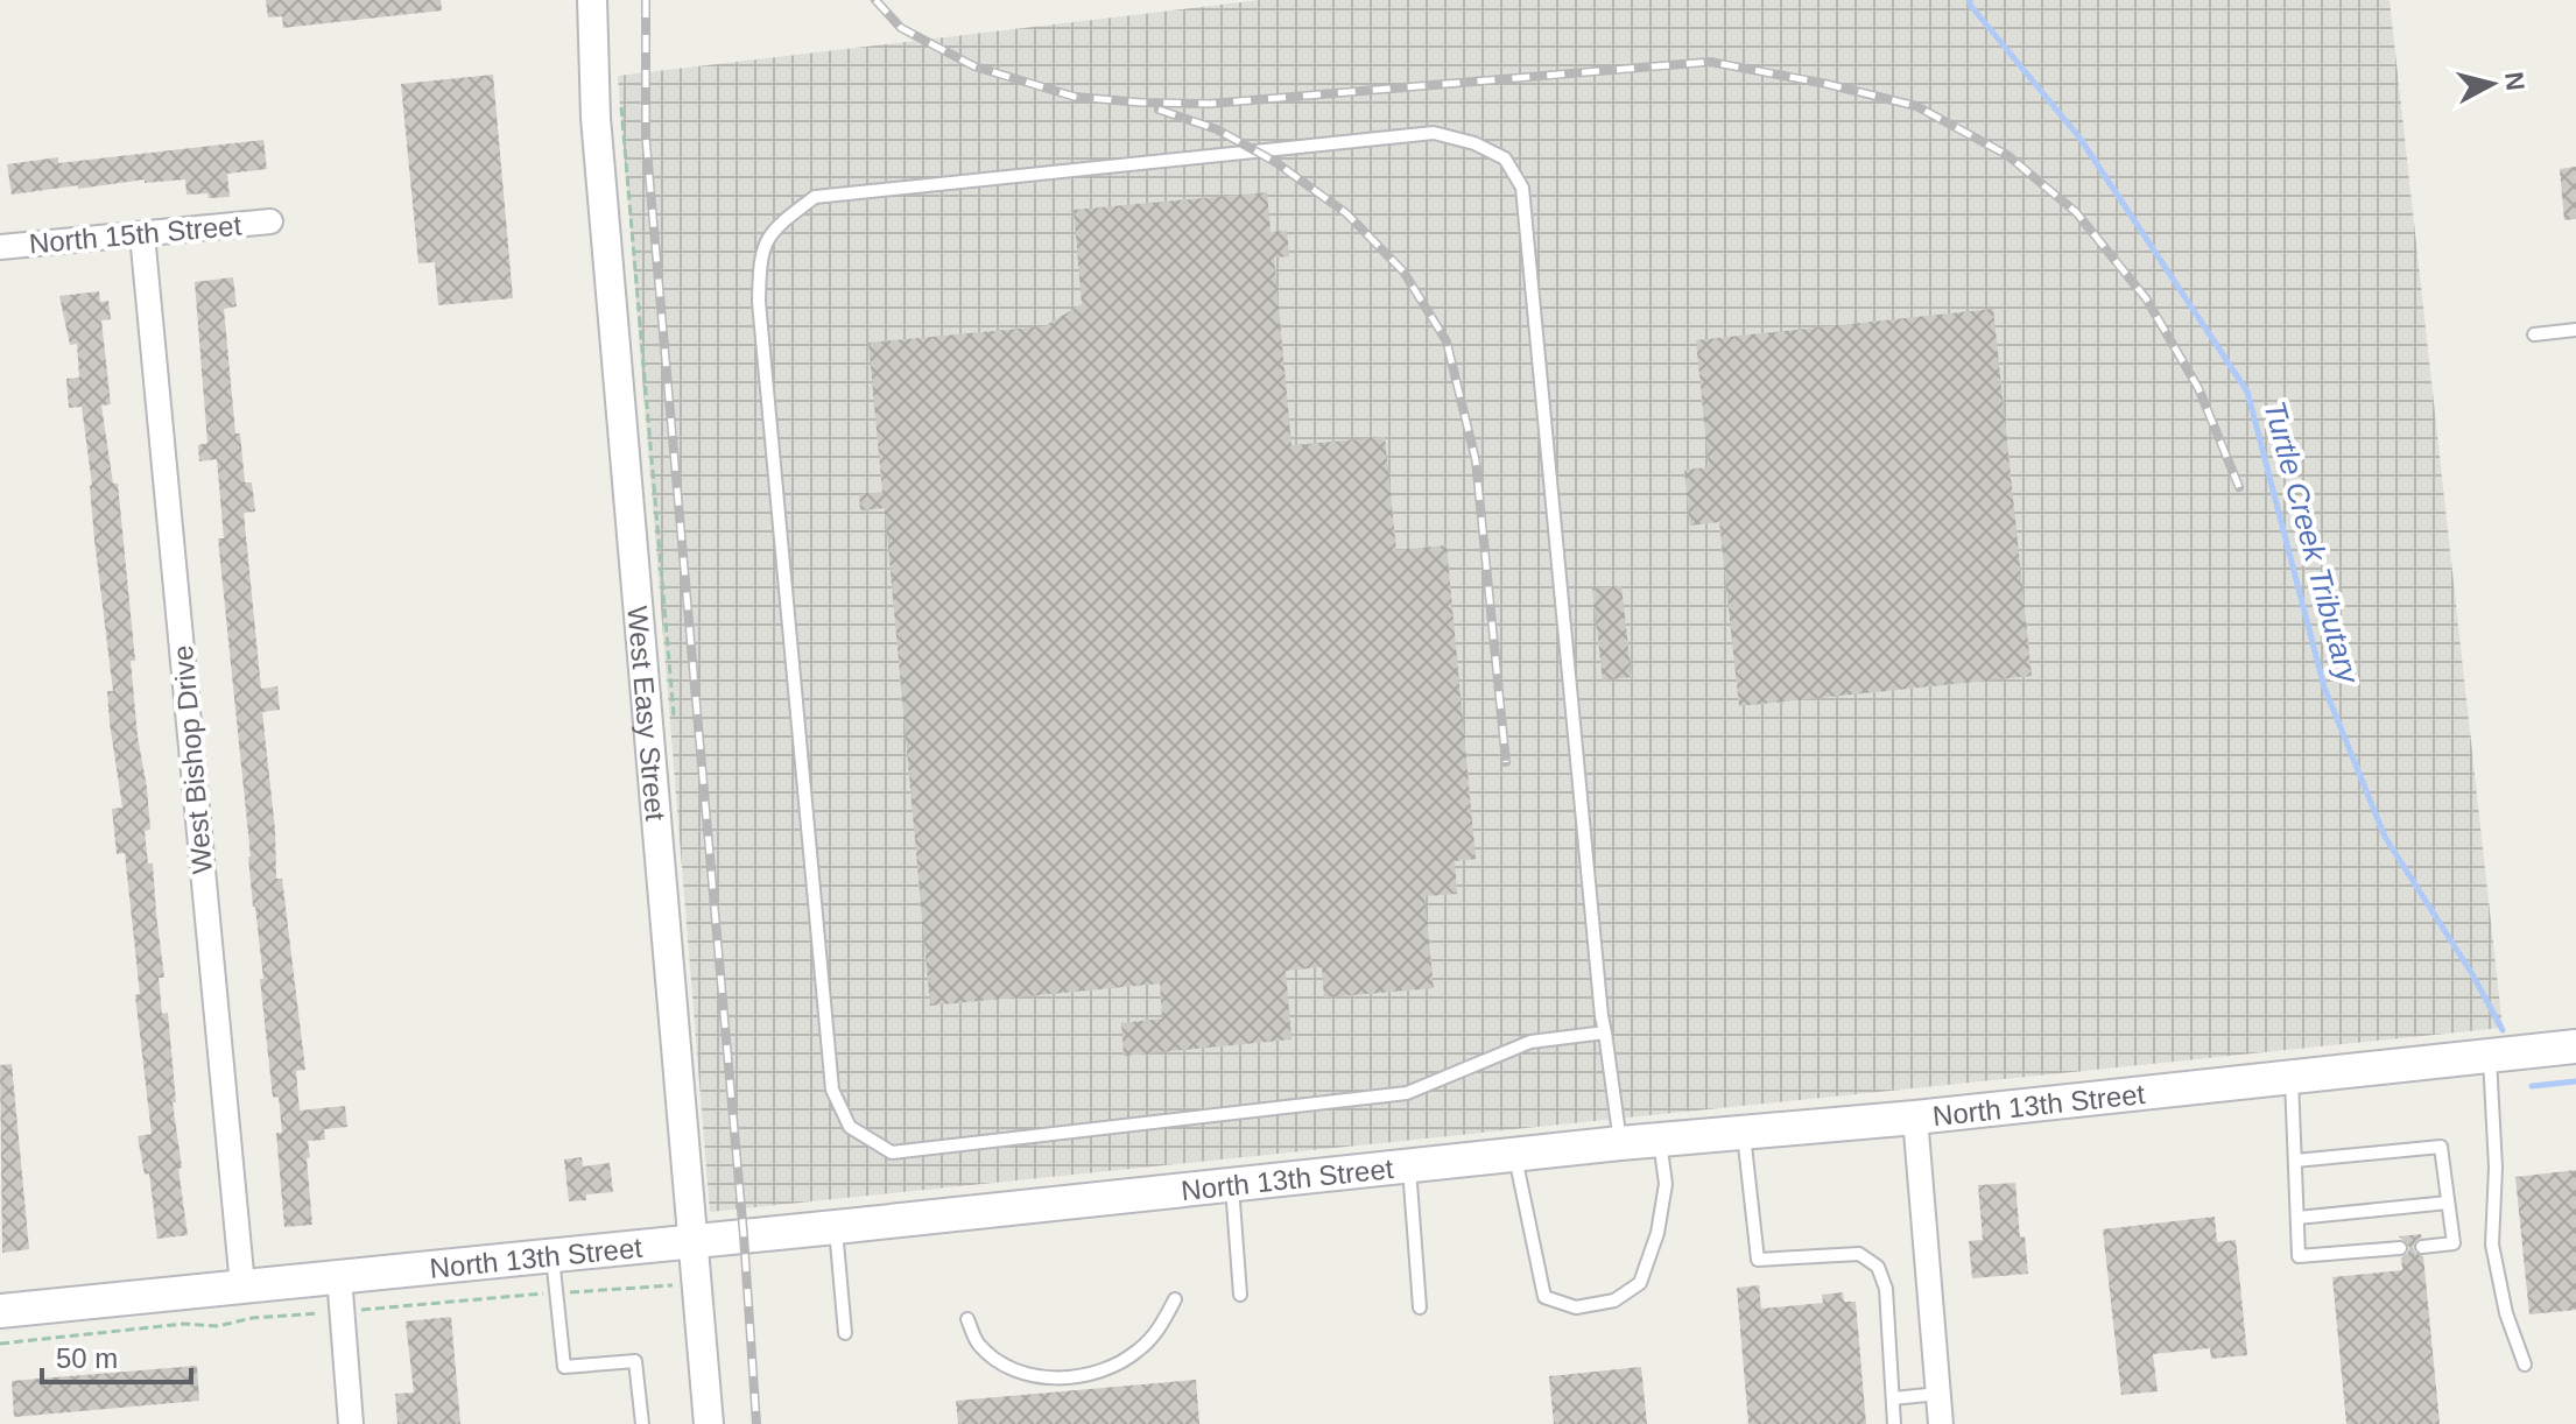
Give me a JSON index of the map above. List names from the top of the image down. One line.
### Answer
{"streets":{"main road":["North 13th Street"],"street":["North 15th Street","West Easy Street","West Bishop Drive"]},"crossings":[["North 15th Street","West Bishop Drive"],["West Easy Street","North 13th Street"],["West Bishop Drive","North 13th Street"]],"water":["Turtle Creek Tributary"],"scale_bar":"50 m","north":"right"}
